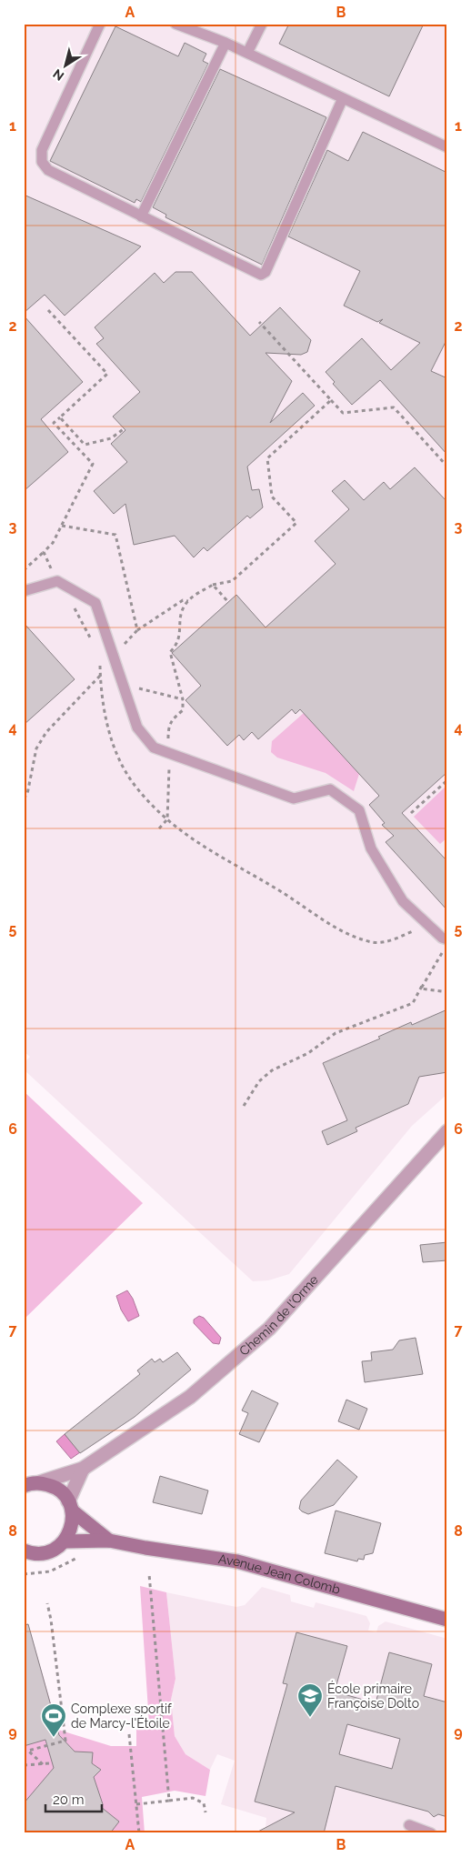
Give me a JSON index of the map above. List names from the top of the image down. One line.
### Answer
{"streets":{"street":["Chemin de l'Orme","Avenue Jean Colomb"]},"crossings":[["Chemin de l'Orme","Avenue Jean Colomb"]],"places":{"school or university":["École primaire Françoise Dolto"],"sports":["Complexe sportif de Marcy-l'Étoile"]},"scale_bar":"20 m","north":"bottom left","grid":{"columns":["A","B"],"rows":["1","2","3","4","5","6","7","8","9"]}}
